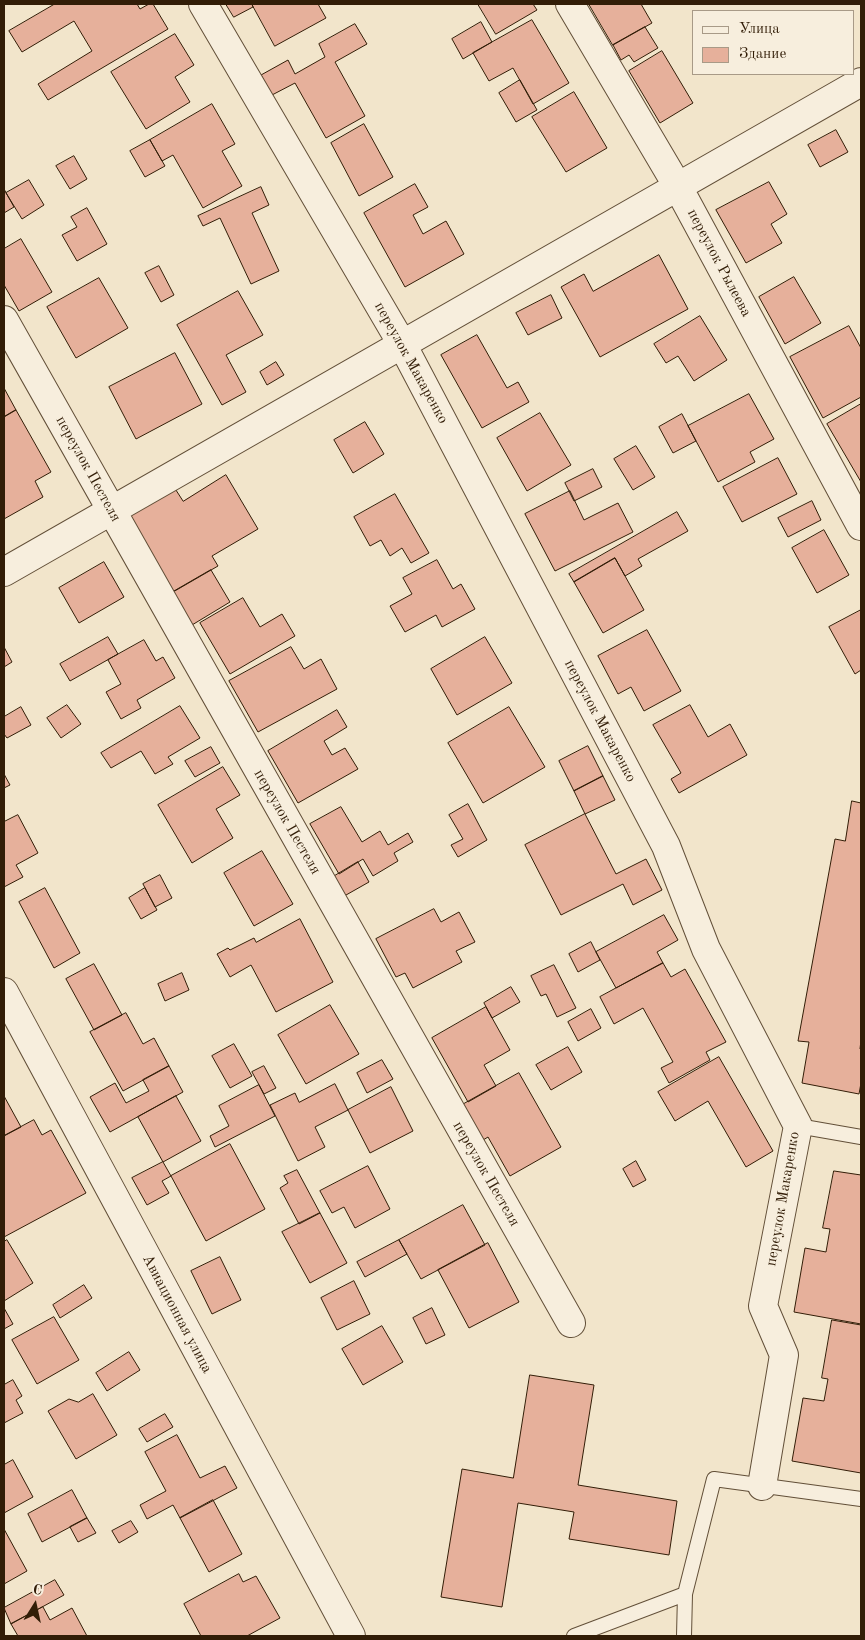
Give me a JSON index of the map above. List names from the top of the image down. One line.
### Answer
{"streets":{"street":["переулок Рылеева","переулок Макаренко","переулок Пестеля","Авиационная улица"]},"legend":["Улица","Здание"],"north":"top"}
